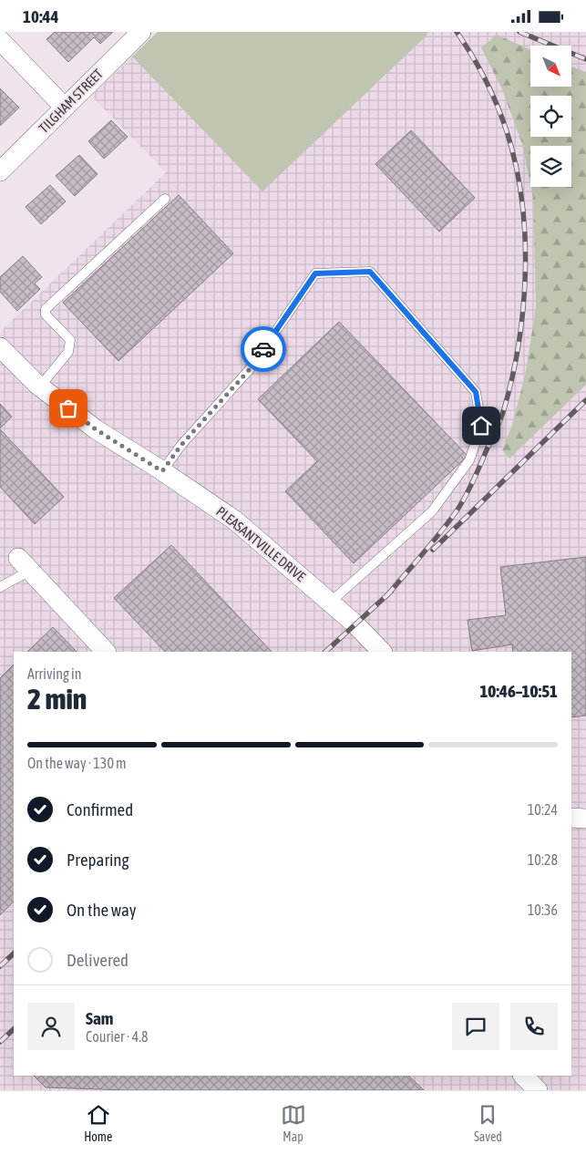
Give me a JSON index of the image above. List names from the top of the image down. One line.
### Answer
{"streets":{"street":["TILGHAM STREET","PLEASANTVILLE DRIVE"]},"north":"bottom right","page":{"status":"10:44","heading":["2 min","Arriving in","10:46–10:51"],"panel":["Sam","Courier · 4.8"],"bar":"On the way · 130 m","list":[["Confirmed","10:24"],["Preparing","10:28"],["On the way","10:36"],"Delivered"],"tabs":["Home","Map","Saved"]}}
